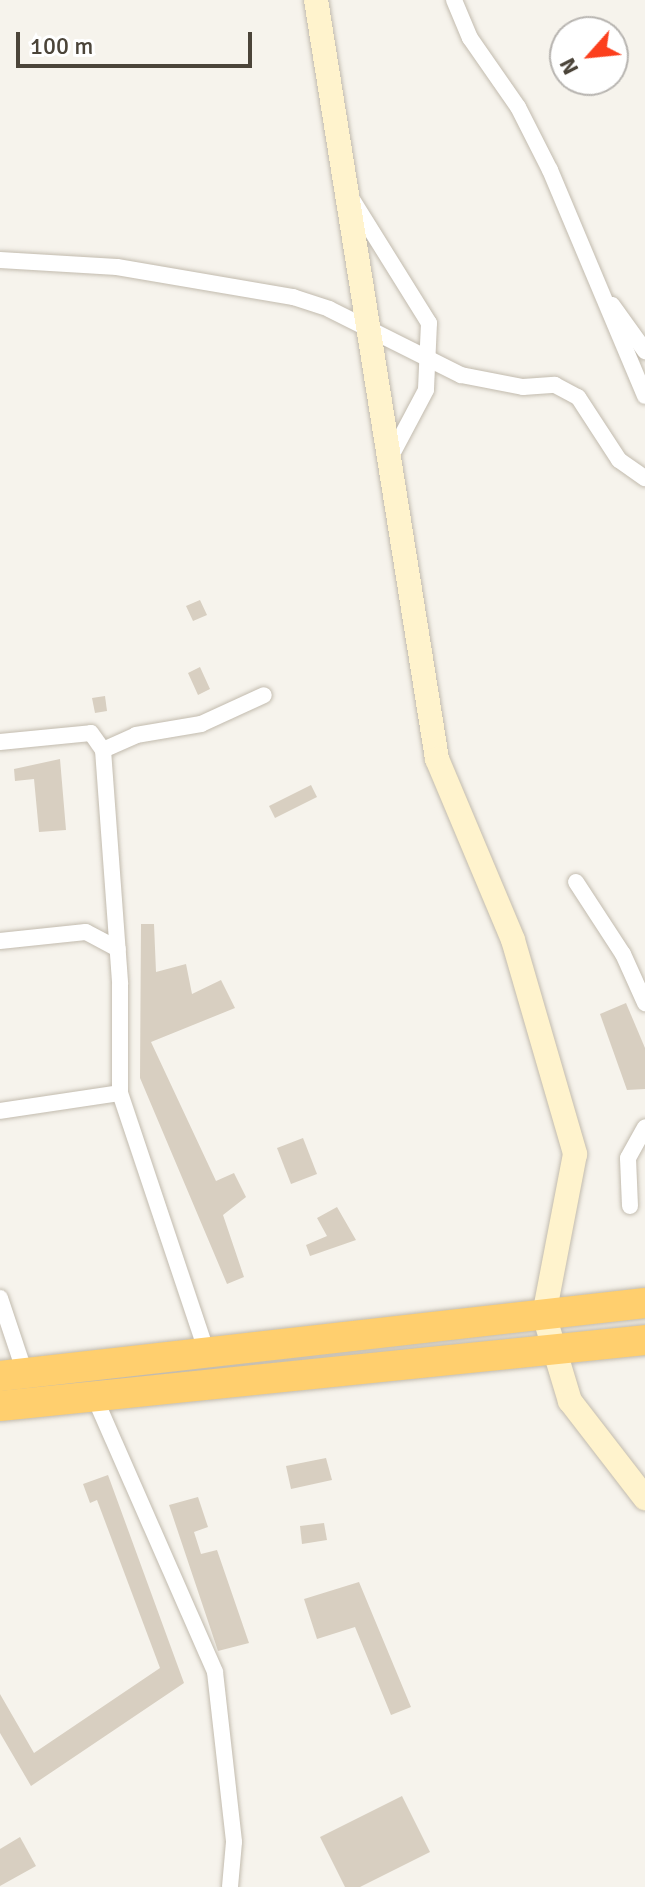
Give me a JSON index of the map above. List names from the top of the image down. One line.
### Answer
{"scale_bar":"100 m","north":"bottom left"}
